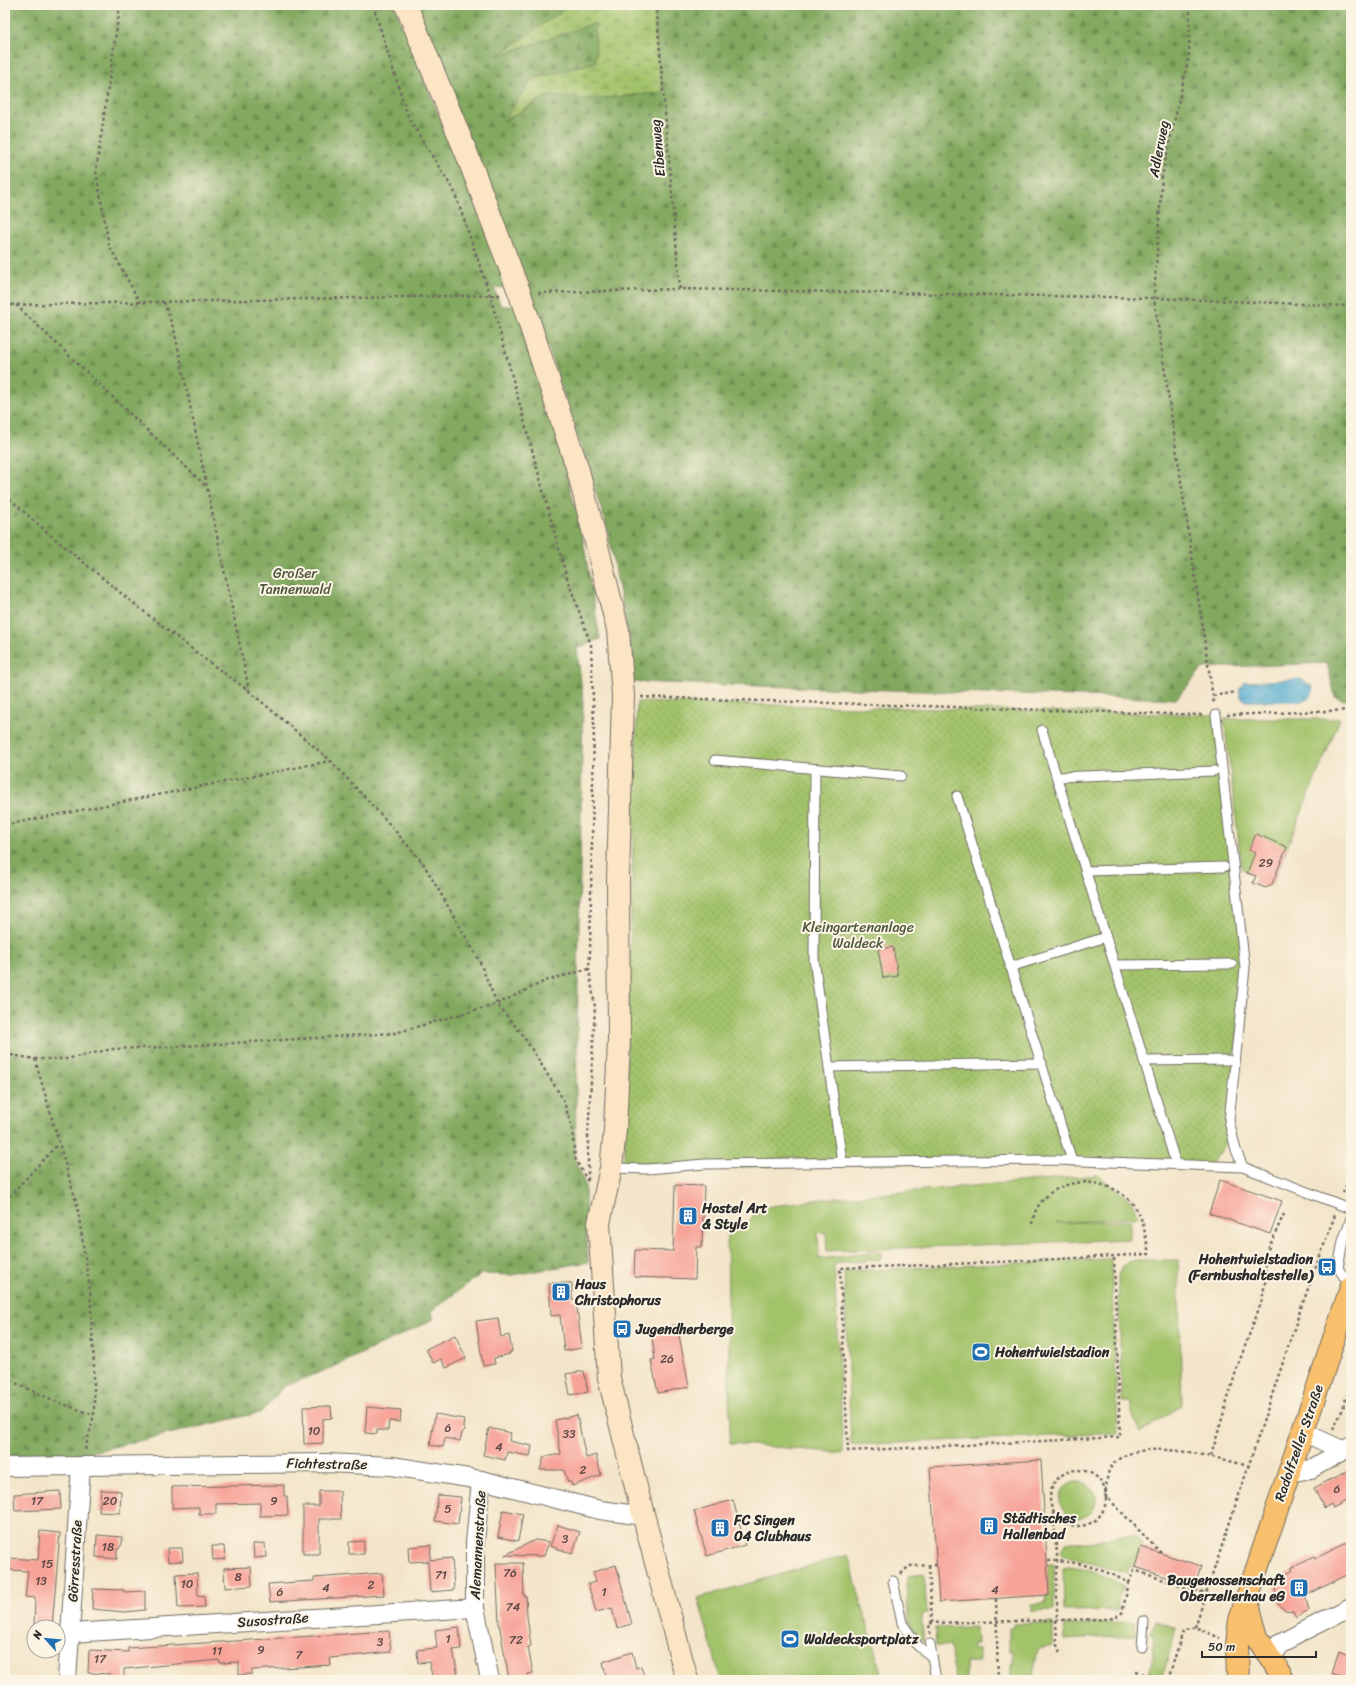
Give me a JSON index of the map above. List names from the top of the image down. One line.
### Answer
{"streets":{"main road":["Radolfzeller Straße"],"street":["Fichtestraße","Alemannenstraße","Görresstraße","Susostraße"],"path":["Eibenweg","Adlerweg"]},"crossings":[["Fichtestraße","Alemannenstraße"],["Fichtestraße","Görresstraße"],["Alemannenstraße","Susostraße"],["Görresstraße","Susostraße"]],"parks":["Großer Tannenwald","Kleingartenanlage Waldeck"],"places":{"building":["Hostel Art & Style","Haus Christophorus","Städtisches Hallenbad","FC Singen 04 Clubhaus","Baugenossenschaft Oberzellerhau eG"],"bus stop":["Hohentwielstadion (Fernbushaltestelle)","Jugendherberge"],"sports":["Hohentwielstadion","Waldecksportplatz"]},"house_numbers":["29","26","6","10","33","4","2","6","17","20","9","5","3","18","15","76","71","8","13","10","2","4","4","6","1","74","1","72","3","9","11","7","17"],"scale_bar":"50 m","north":"top left"}
